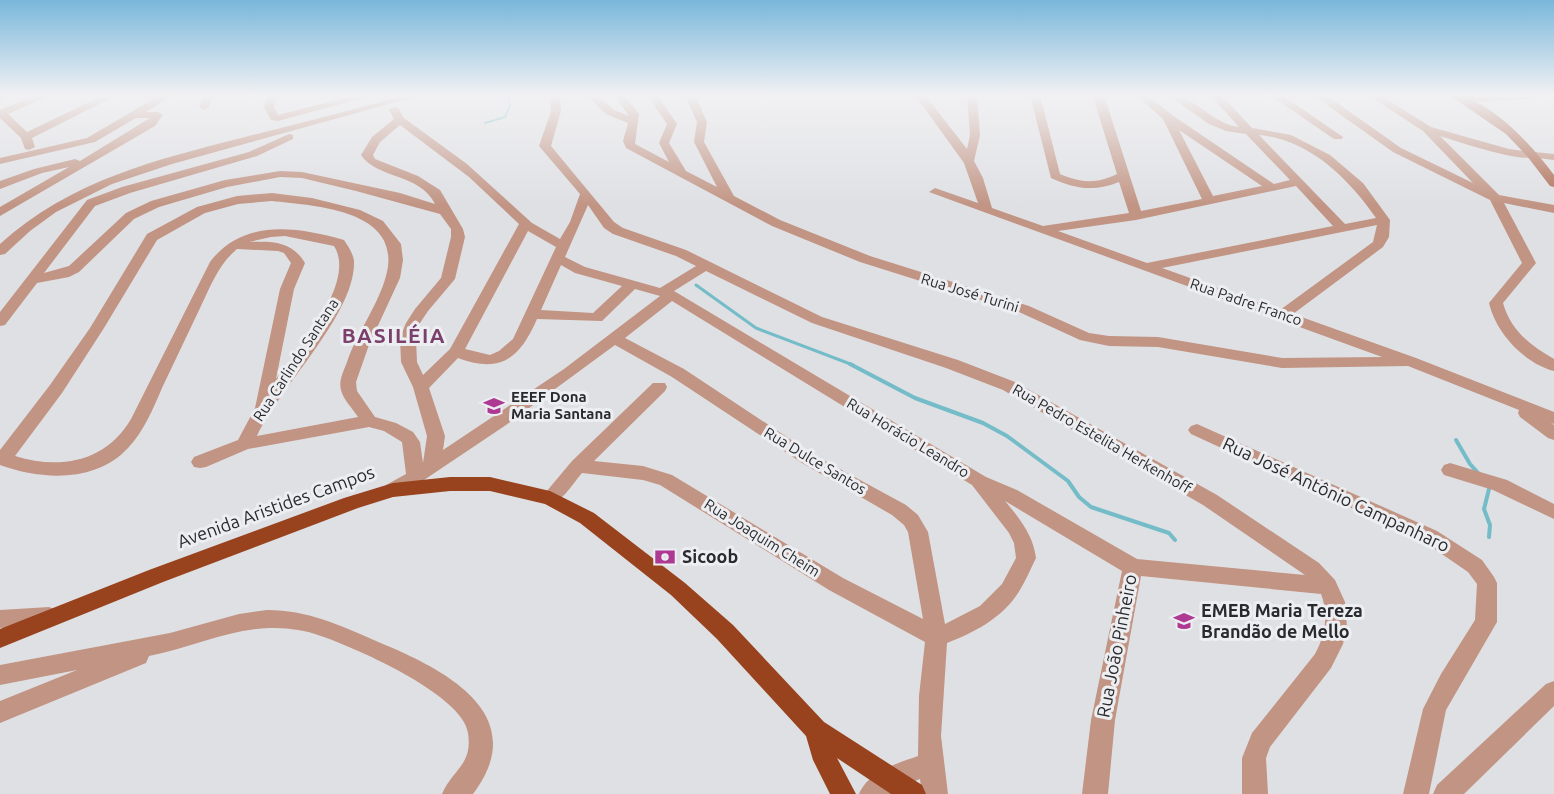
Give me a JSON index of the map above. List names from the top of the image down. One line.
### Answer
{"streets":{"highway":["Avenida Aristides Campos"],"street":["Rua José Turini","Rua Padre Franco","Rua Carlindo Santana","Rua Horácio Leandro","Rua Pedro Estelita Herkenhoff","Rua Dulce Santos","Rua José Antônio Campanharo","Rua Joaquim Cheim","Rua João Pinheiro"]},"crossings":[["Rua José Turini","Rua Padre Franco"],["Rua Horácio Leandro","Rua Dulce Santos"],["Rua Horácio Leandro","Rua Joaquim Cheim"],["Rua Horácio Leandro","Rua João Pinheiro"],["Rua Dulce Santos","Rua Joaquim Cheim"]],"districts":["BASILÉIA"],"places":{"school or university":["EEEF Dona Maria Santana","EMEB Maria Tereza Brandão de Mello"],"bank":["Sicoob"]}}
